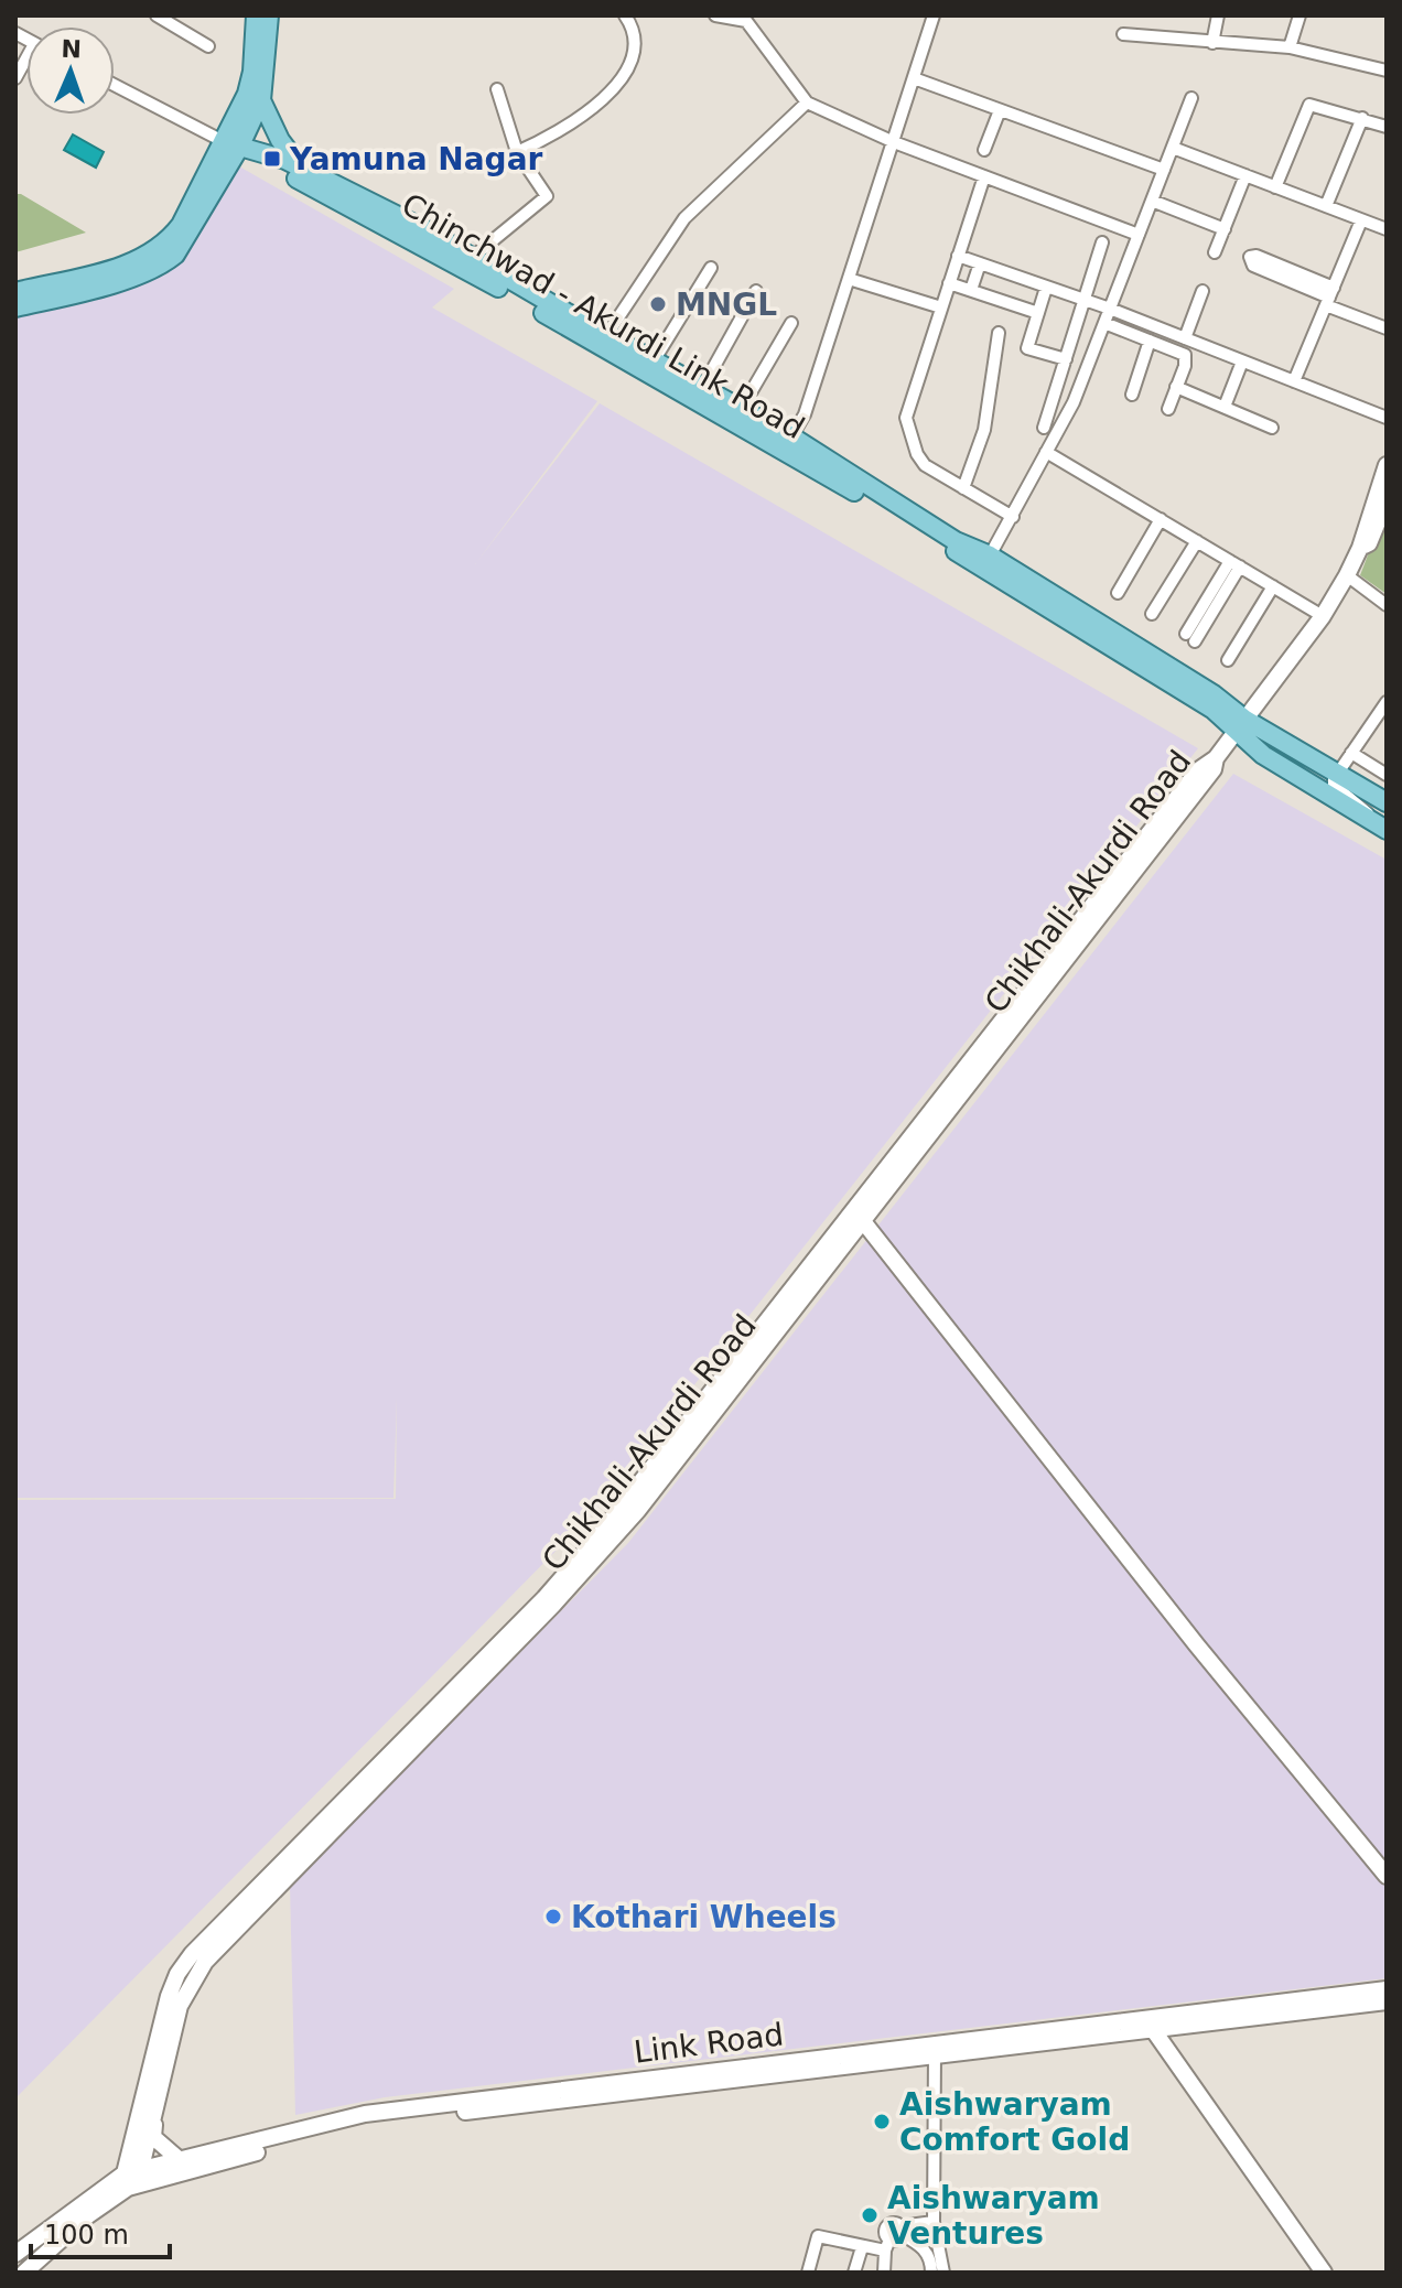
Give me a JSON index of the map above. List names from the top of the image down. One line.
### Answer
{"streets":{"main road":["Chinchwad - Akurdi Link Road","Chikhali-Akurdi Road","Link Road"]},"crossings":[["Chinchwad - Akurdi Link Road","Chikhali-Akurdi Road"],["Chikhali-Akurdi Road","Link Road"]],"places":{"transit":["Yamuna Nagar"],"other":["MNGL","Kothari Wheels","Aishwaryam Comfort Gold","Aishwaryam Ventures"]},"scale_bar":"100 m","north":"top"}
